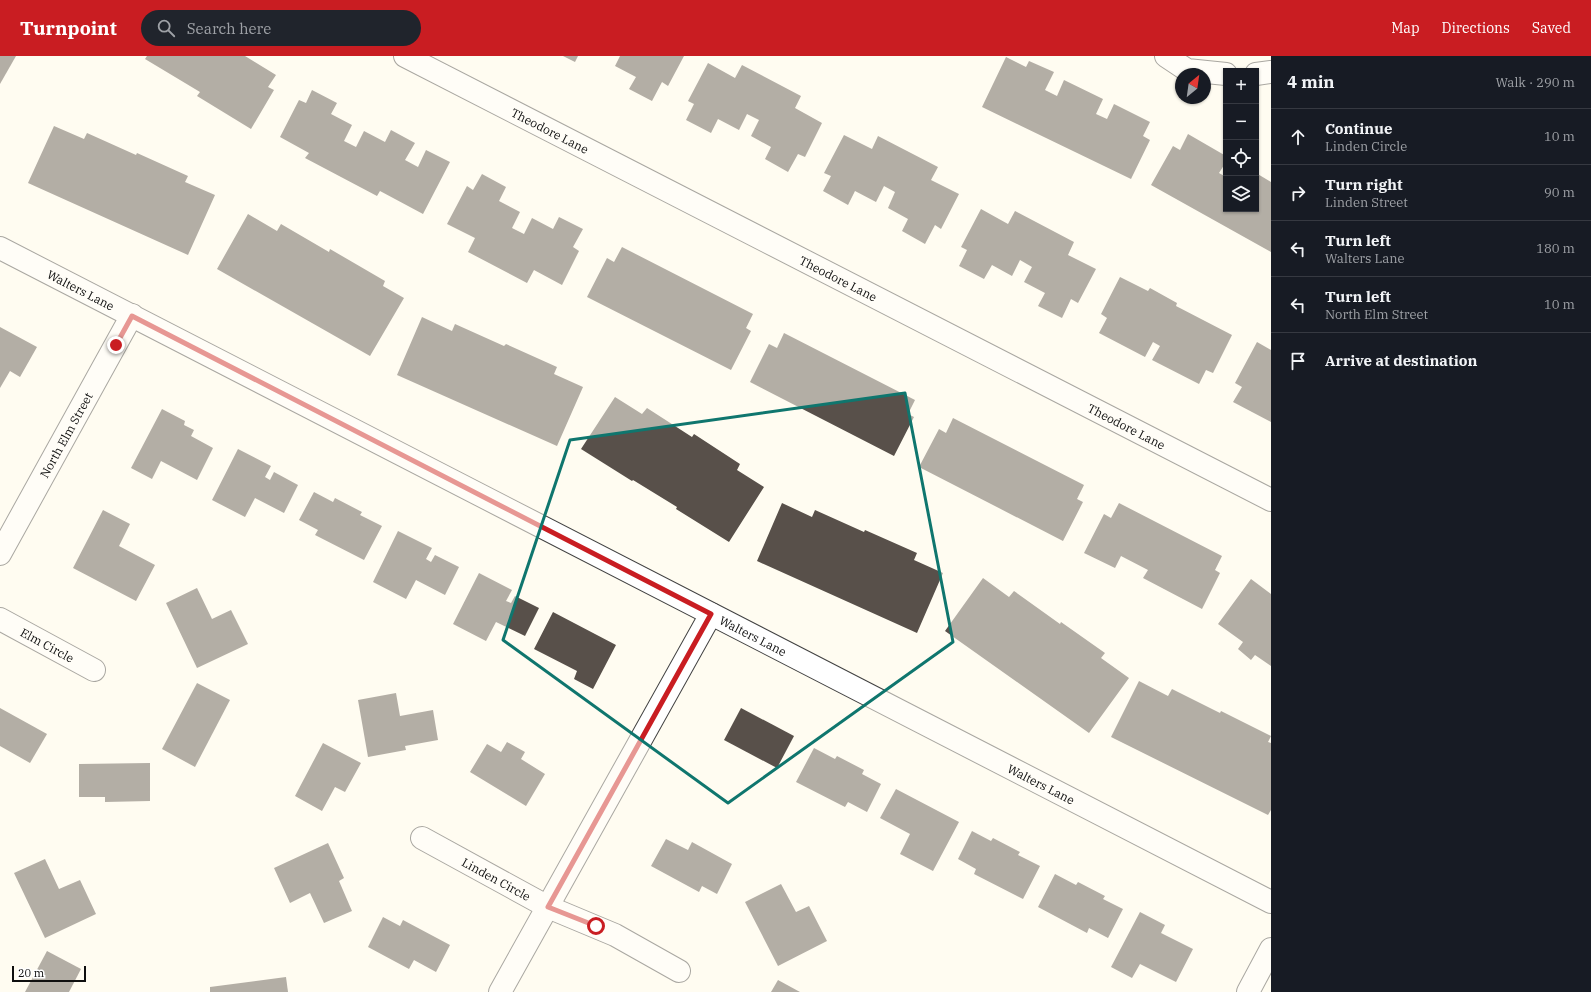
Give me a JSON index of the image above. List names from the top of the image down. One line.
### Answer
{"streets":{"street":["Theodore Lane","Walters Lane","North Elm Street","Elm Circle","Linden Circle"]},"crossings":[["Walters Lane","North Elm Street"]],"scale_bar":"20 m","north":"top right","page":{"header":"Turnpoint","search":"Search here","nav":["Map","Directions","Saved"],"heading":["4 min","Walk · 290 m"],"map_buttons":["+","−"],"list":[["Continue","Linden Circle","10 m"],["Turn right","Linden Street","90 m"],["Turn left","Walters Lane","180 m"],["Turn left","North Elm Street","10 m"],"Arrive at destination"],"scale":"20 m"}}
